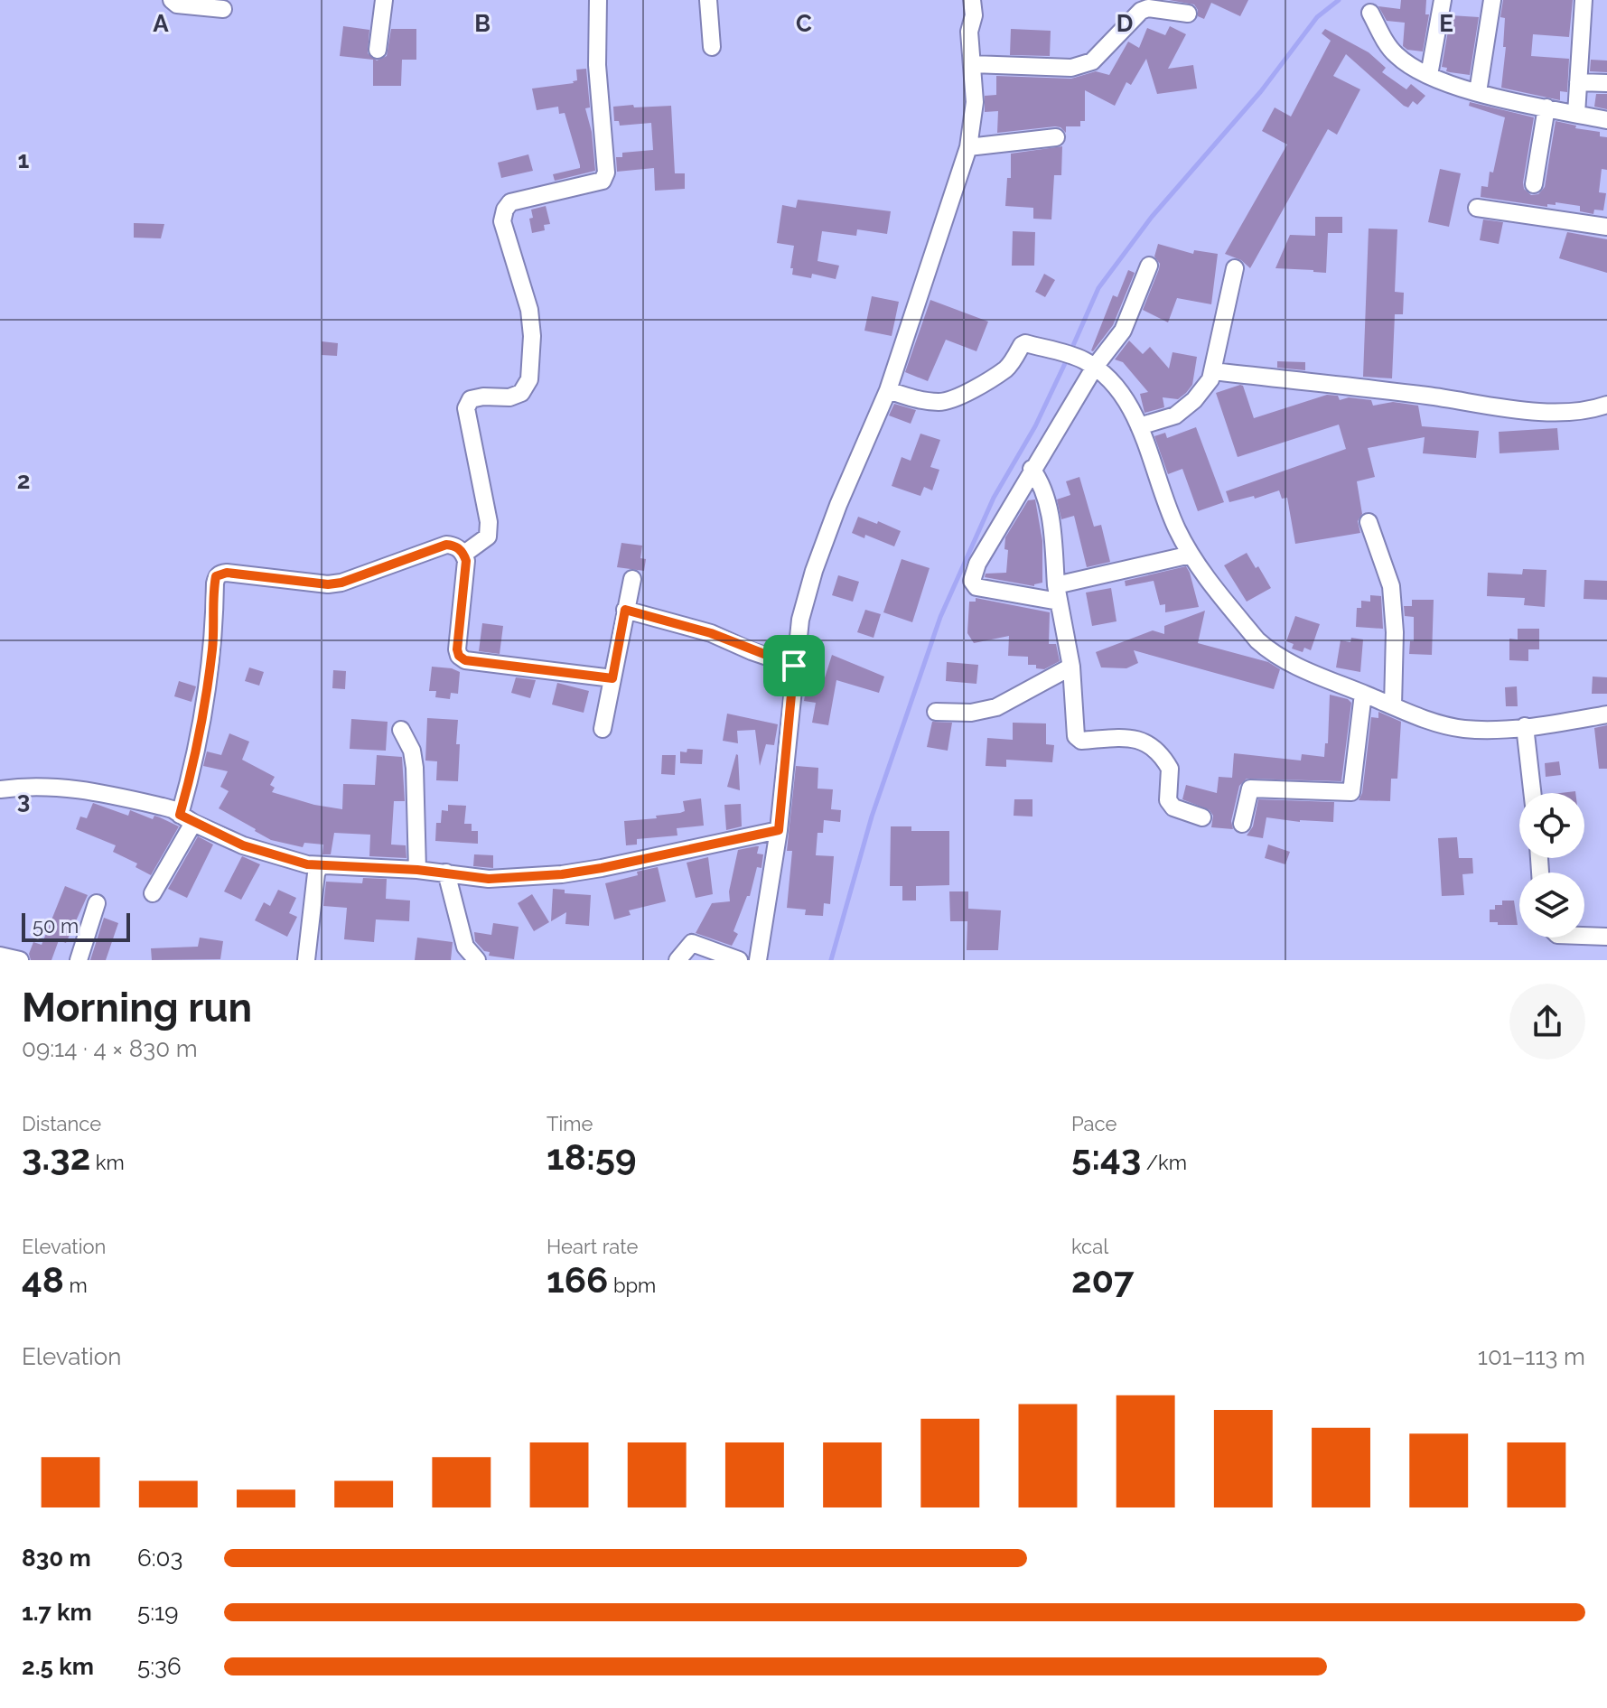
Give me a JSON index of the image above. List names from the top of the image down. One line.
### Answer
{"scale_bar":"50 m","page":{"scale":"50 m","heading":["Morning run","09:14 · 4 × 830 m"],"stats":[["Distance","3.32 km"],["Time","18:59"],["Pace","5:43 /km"],["Elevation","48 m"],["Heart rate","166 bpm"],["kcal","207"]],"chart":["Elevation","101–113 m"],"list":[{"name":"830 m","note":"6:03"},{"name":"1.7 km","note":"5:19"},{"name":"2.5 km","note":"5:36"}]},"grid":{"columns":["A","B","C","D","E"],"rows":["1","2","3"]}}
